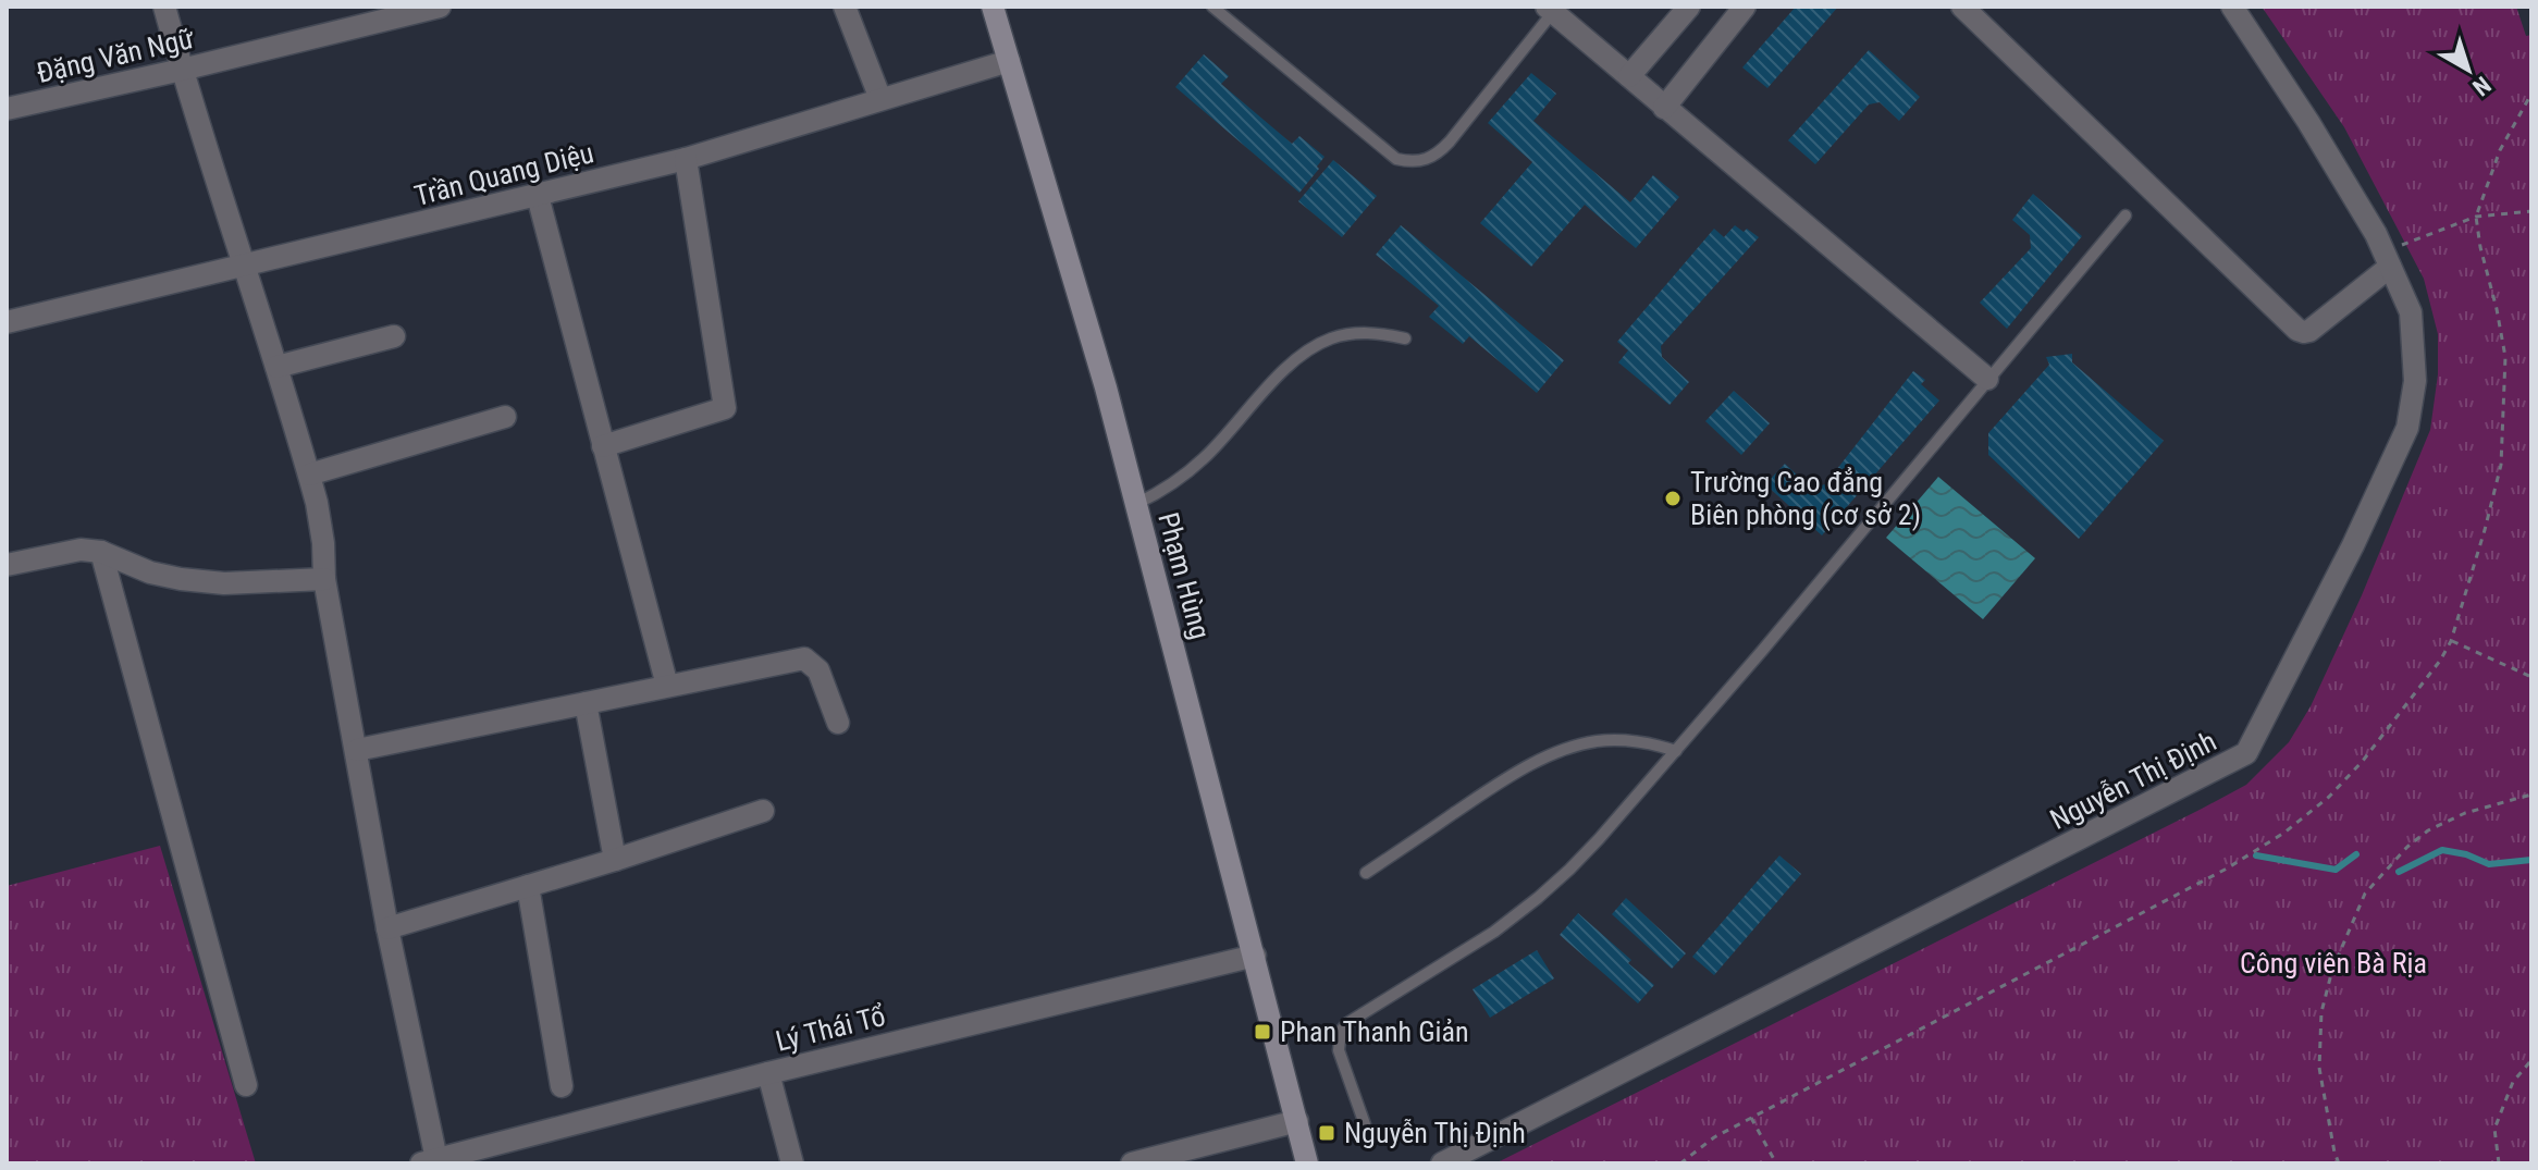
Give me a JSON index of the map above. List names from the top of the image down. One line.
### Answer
{"streets":{"street":["Đặng Văn Ngữ","Trần Quang Diệu","Phạm Hùng","Nguyễn Thị Định","Lý Thái Tổ"]},"crossings":[["Trần Quang Diệu","Phạm Hùng"],["Phạm Hùng","Lý Thái Tổ"]],"parks":["Công viên Bà Rịa"],"places":{"other":["Trường Cao đẳng Biên phòng (cơ sở 2)"],"transit":["Phan Thanh Giản","Nguyễn Thị Định"]},"north":"bottom right"}
